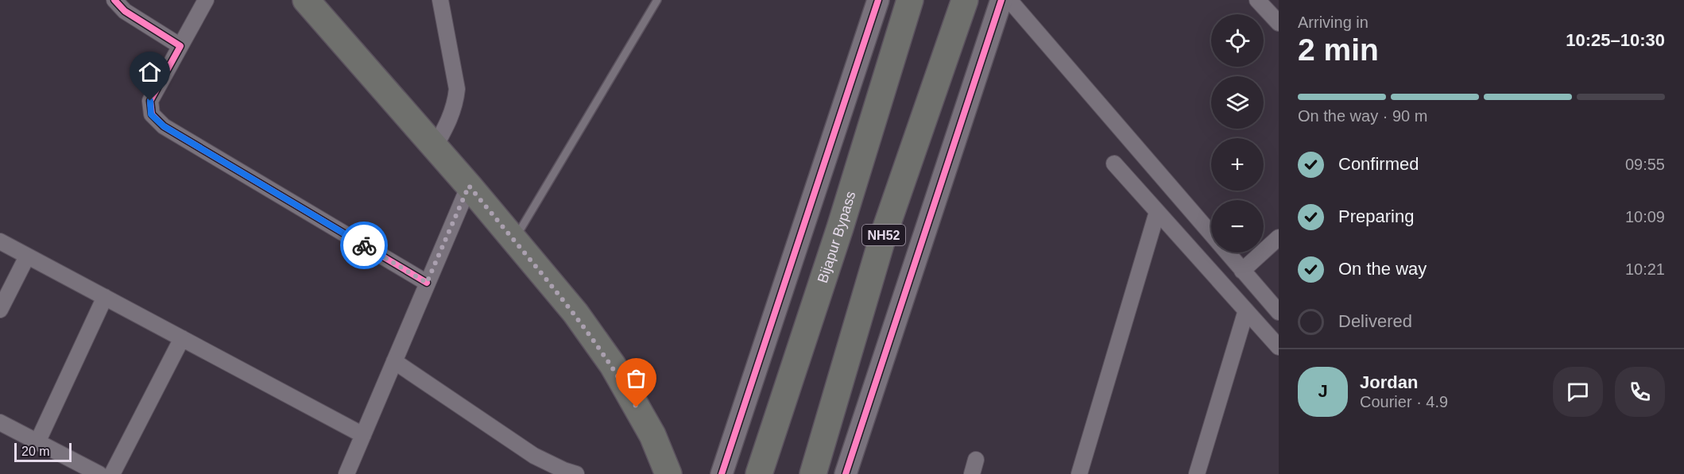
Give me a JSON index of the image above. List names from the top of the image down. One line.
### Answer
{"streets":{"highway":["NH52","Bijapur Bypass"]},"scale_bar":"20 m","page":{"heading":["2 min","Arriving in","10:25–10:30"],"panel":["Jordan","Courier · 4.9"],"map_buttons":["+","−"],"bar":"On the way · 90 m","list":[["Confirmed","09:55"],["Preparing","10:09"],["On the way","10:21"],"Delivered"],"round":"J","scale":"20 m"}}
